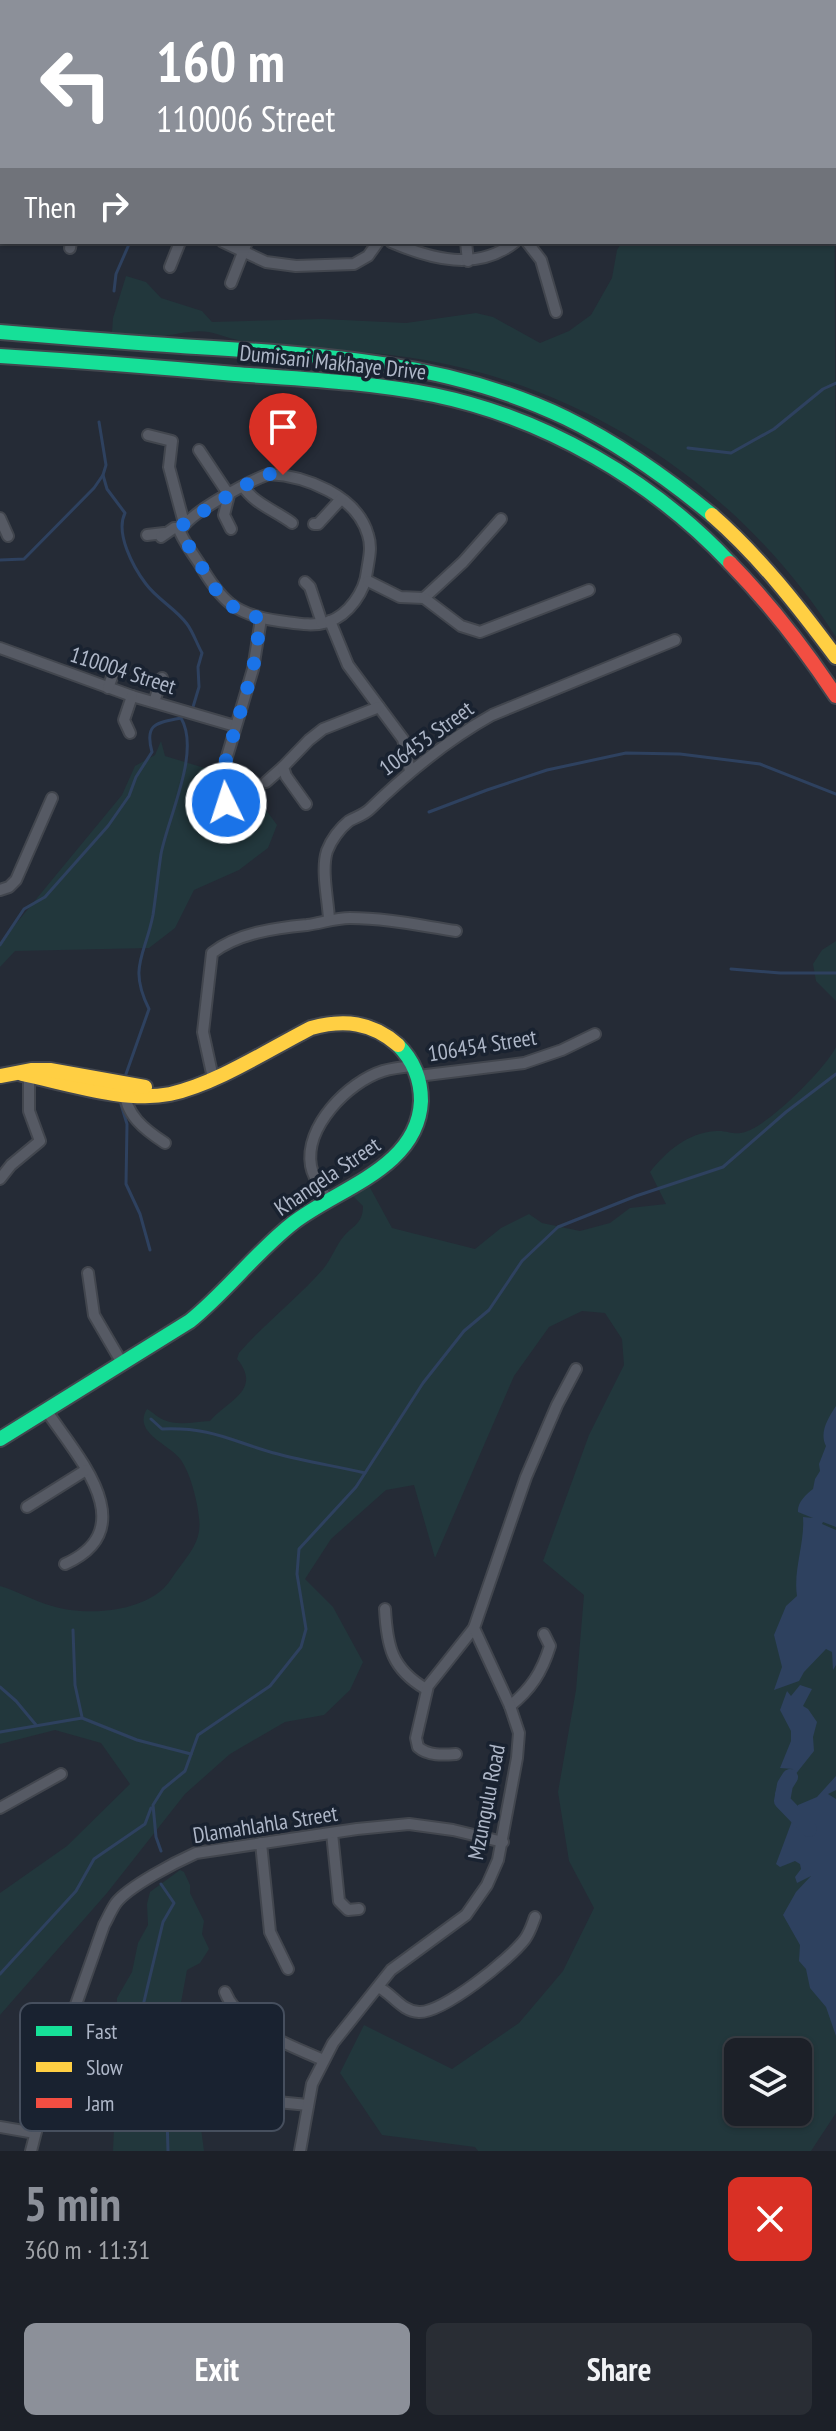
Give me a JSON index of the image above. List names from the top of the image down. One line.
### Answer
{"streets":{"main road":["Dumisani Makhaye Drive","Khangela Street"],"street":["110004 Street","106453 Street","106454 Street","Mzungulu Road","Dlamahlahla Street"]},"crossings":[["106454 Street","Khangela Street"],["Mzungulu Road","Dlamahlahla Street"]],"legend":["Fast","Slow","Jam"],"page":{"turn":["160 m","110006 Street"],"then":"Then","heading":["5 min","360 m · 11:31"],"buttons":["Exit","Share"]}}
